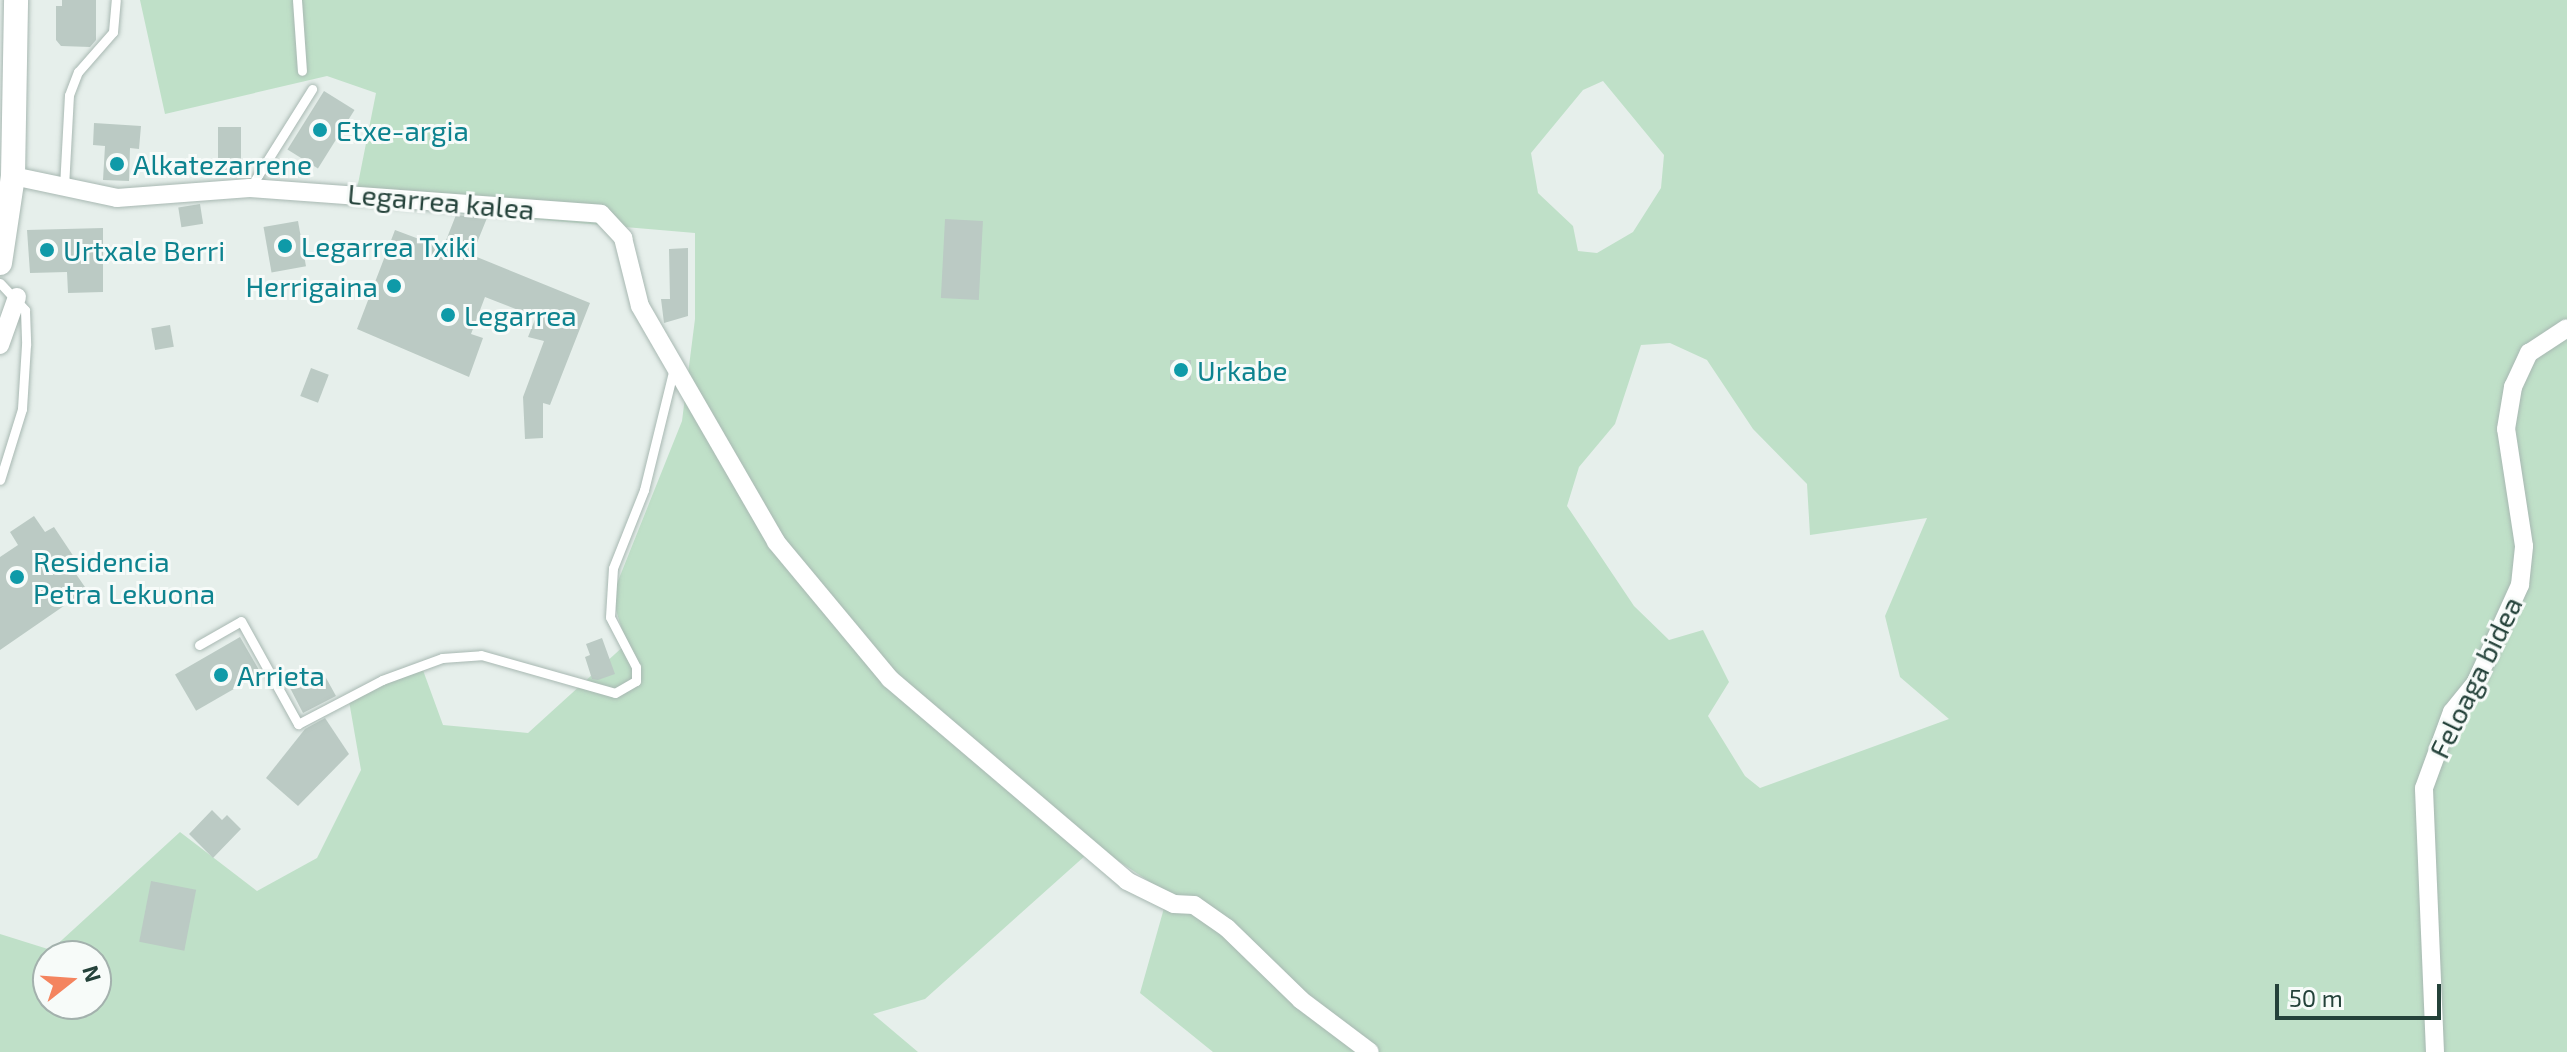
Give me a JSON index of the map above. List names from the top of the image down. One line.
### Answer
{"streets":{"street":["Legarrea kalea","Feloaga bidea"]},"places":["Etxe-argia","Alkatezarrene","Legarrea Txiki","Urtxale Berri","Herrigaina","Legarrea","Urkabe","Residencia Petra Lekuona","Arrieta"],"scale_bar":"50 m","north":"right"}
